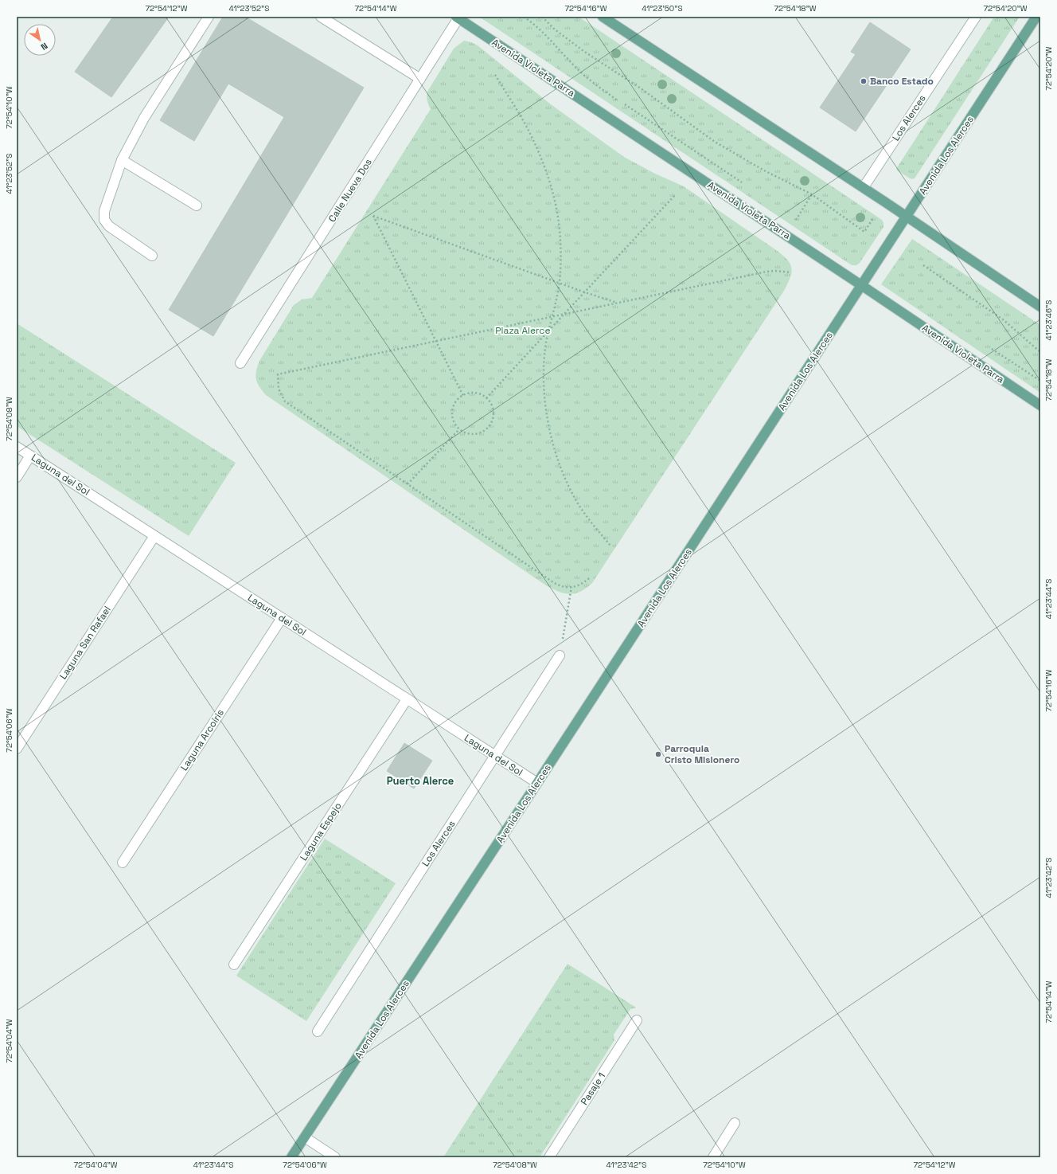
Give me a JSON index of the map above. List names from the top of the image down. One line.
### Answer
{"streets":{"main road":["Avenida Violeta Parra","Avenida Los Alerces"],"street":["Los Alerces","Calle Nueva Dos","Laguna del Sol","Laguna San Rafael","Laguna Arcoíris","Laguna Espejo","Pasaje 1"]},"crossings":[["Avenida Violeta Parra","Avenida Los Alerces"],["Avenida Violeta Parra","Calle Nueva Dos"],["Los Alerces","Laguna del Sol"],["Avenida Los Alerces","Laguna del Sol"],["Laguna del Sol","Laguna San Rafael"],["Laguna del Sol","Laguna Arcoíris"],["Laguna del Sol","Laguna Espejo"]],"districts":["Puerto Alerce"],"parks":["Plaza Alerce"],"places":["Banco Estado","Parroquia Cristo Misionero"],"north":"bottom right","coordinates":["72°54'12\"W","41°23'52\"S","72°54'14\"W","72°54'16\"W","41°23'50\"S","72°54'18\"W","72°54'20\"W","72°54'10\"W","41°23'46\"S","72°54'08\"W","41°23'44\"S","72°54'06\"W","41°23'42\"S","72°54'04\"W"]}
